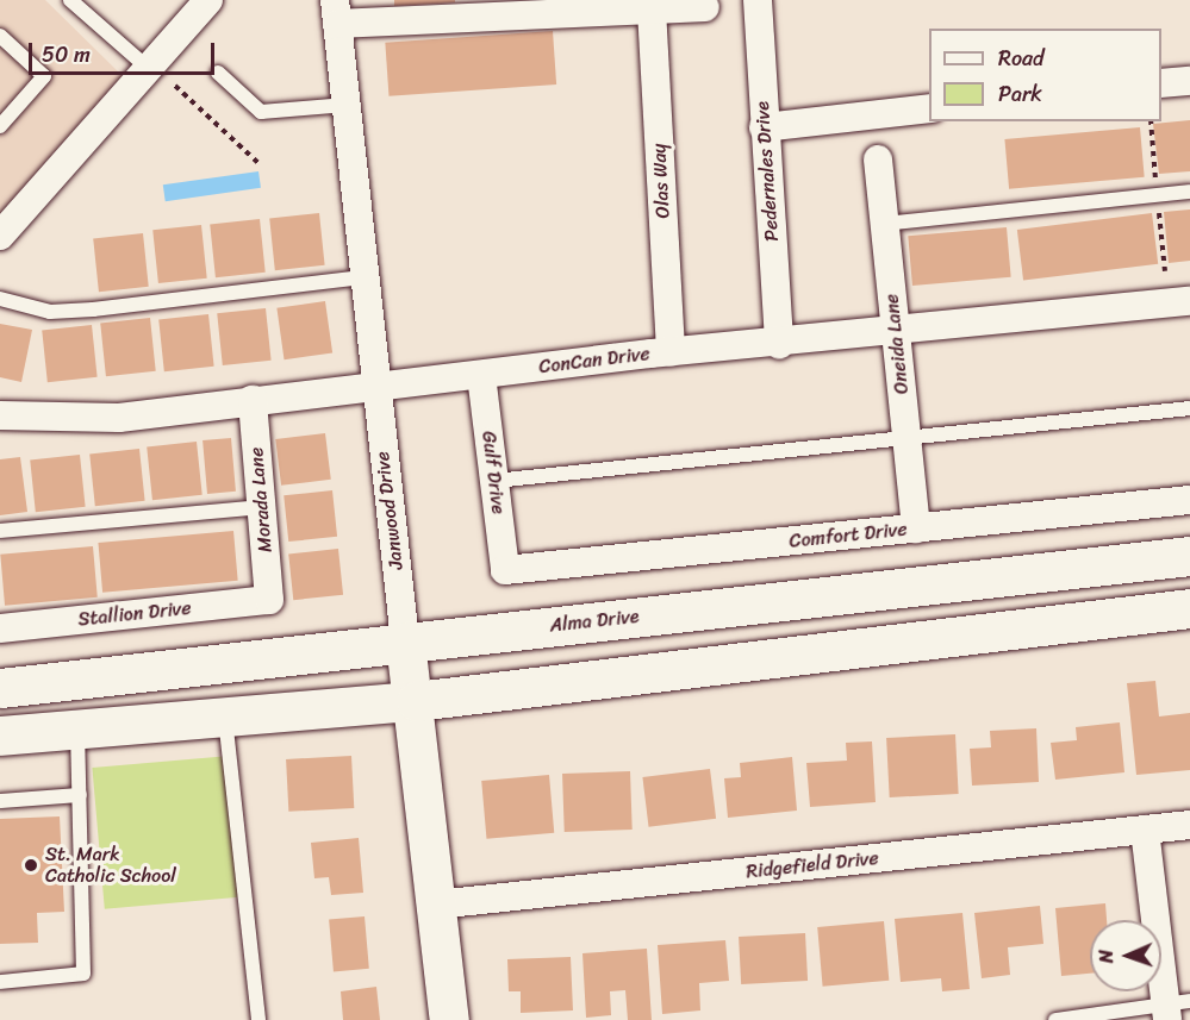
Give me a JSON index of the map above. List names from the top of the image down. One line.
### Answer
{"streets":{"main road":["Janwood Drive","Alma Drive"],"street":["Pedernales Drive","Olas Way","Oneida Lane","ConCan Drive","Gulf Drive","Morada Lane","Comfort Drive","Stallion Drive","Ridgefield Drive"]},"crossings":[["Pedernales Drive","ConCan Drive"],["Olas Way","ConCan Drive"],["Oneida Lane","ConCan Drive"],["Oneida Lane","Comfort Drive"],["ConCan Drive","Gulf Drive"],["ConCan Drive","Morada Lane"],["ConCan Drive","Janwood Drive"],["Gulf Drive","Comfort Drive"],["Morada Lane","Stallion Drive"],["Janwood Drive","Alma Drive"],["Janwood Drive","Ridgefield Drive"]],"places":["St. Mark Catholic School"],"legend":["Road","Park"],"scale_bar":"50 m","north":"left"}
